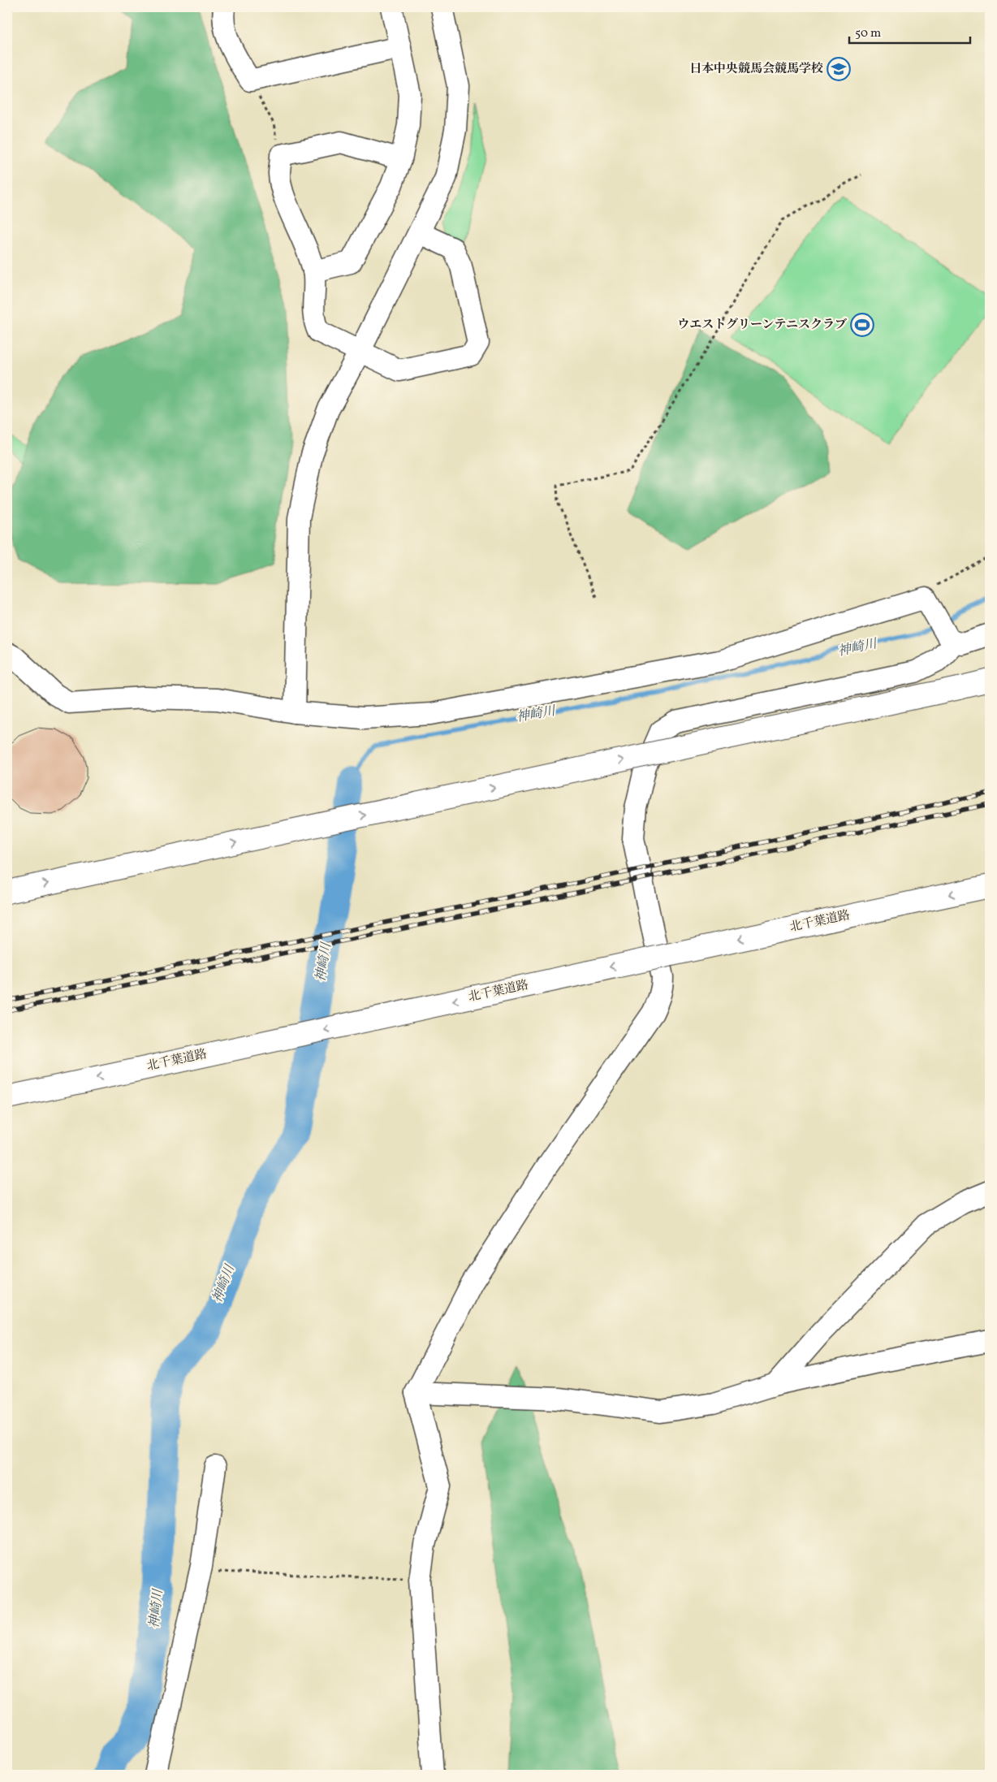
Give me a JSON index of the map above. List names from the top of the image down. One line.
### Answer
{"streets":{"highway":["北千葉道路"]},"water":["神崎川"],"places":{"school or university":["日本中央競馬会競馬学校"],"sports":["ウエストグリーンテニスクラブ"]},"scale_bar":"50 m"}
